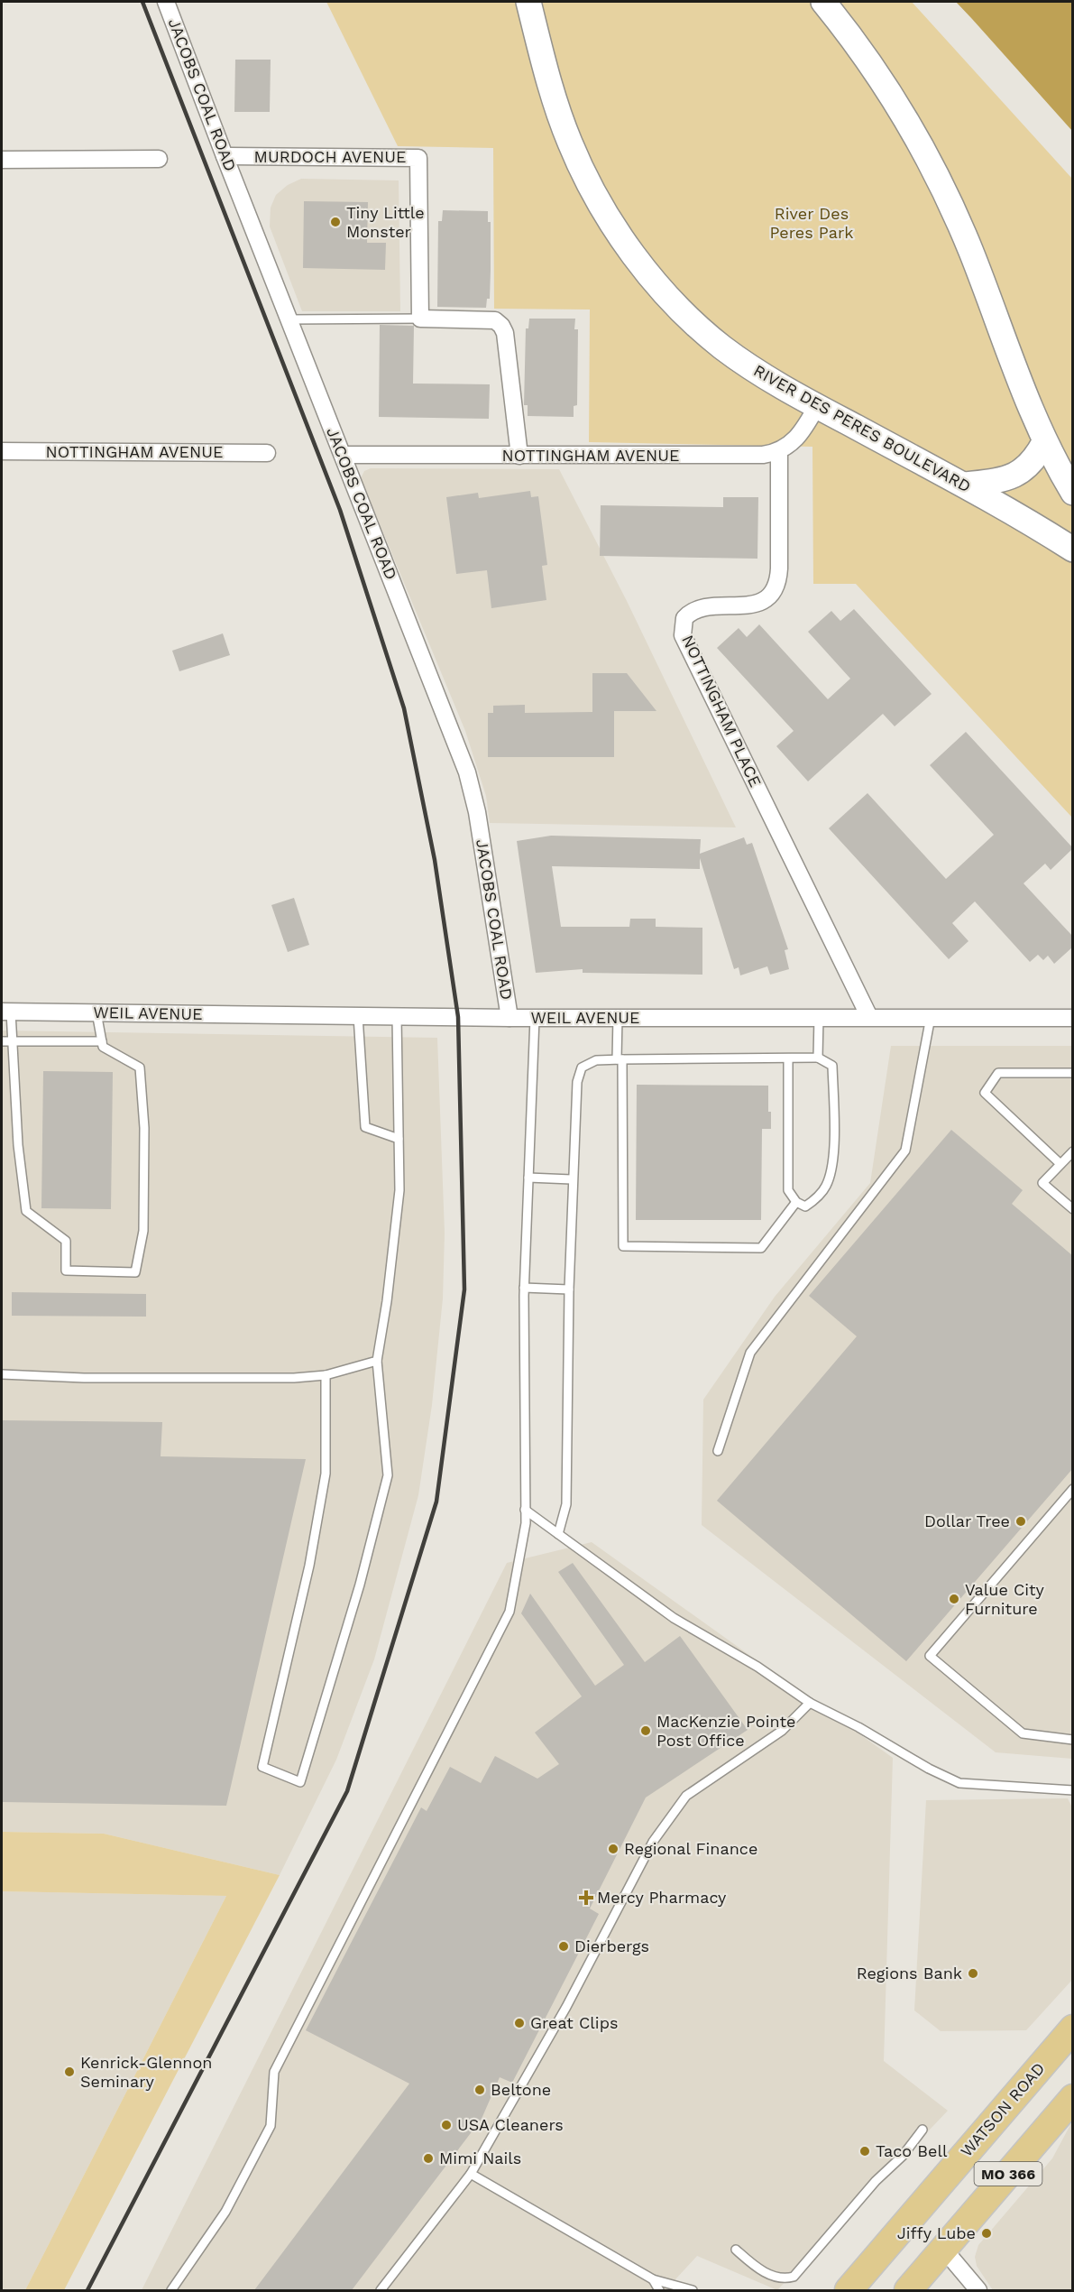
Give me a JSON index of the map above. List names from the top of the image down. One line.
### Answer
{"streets":{"main road":["RIVER DES PERES BOULEVARD","WATSON ROAD","MO 366"],"street":["JACOBS COAL ROAD","MURDOCH AVENUE","NOTTINGHAM AVENUE","NOTTINGHAM PLACE","WEIL AVENUE"]},"crossings":[["JACOBS COAL ROAD","MURDOCH AVENUE"],["JACOBS COAL ROAD","NOTTINGHAM AVENUE"],["JACOBS COAL ROAD","WEIL AVENUE"],["NOTTINGHAM AVENUE","NOTTINGHAM PLACE"],["NOTTINGHAM PLACE","WEIL AVENUE"]],"parks":["River Des Peres Park"],"places":{"other":["Tiny Little Monster","Dollar Tree","Value City Furniture","MacKenzie Pointe Post Office","Regional Finance","Dierbergs","Regions Bank","Great Clips","Kenrick-Glennon Seminary","Beltone","USA Cleaners","Taco Bell","Mimi Nails","Jiffy Lube"],"health":["Mercy Pharmacy"]}}
